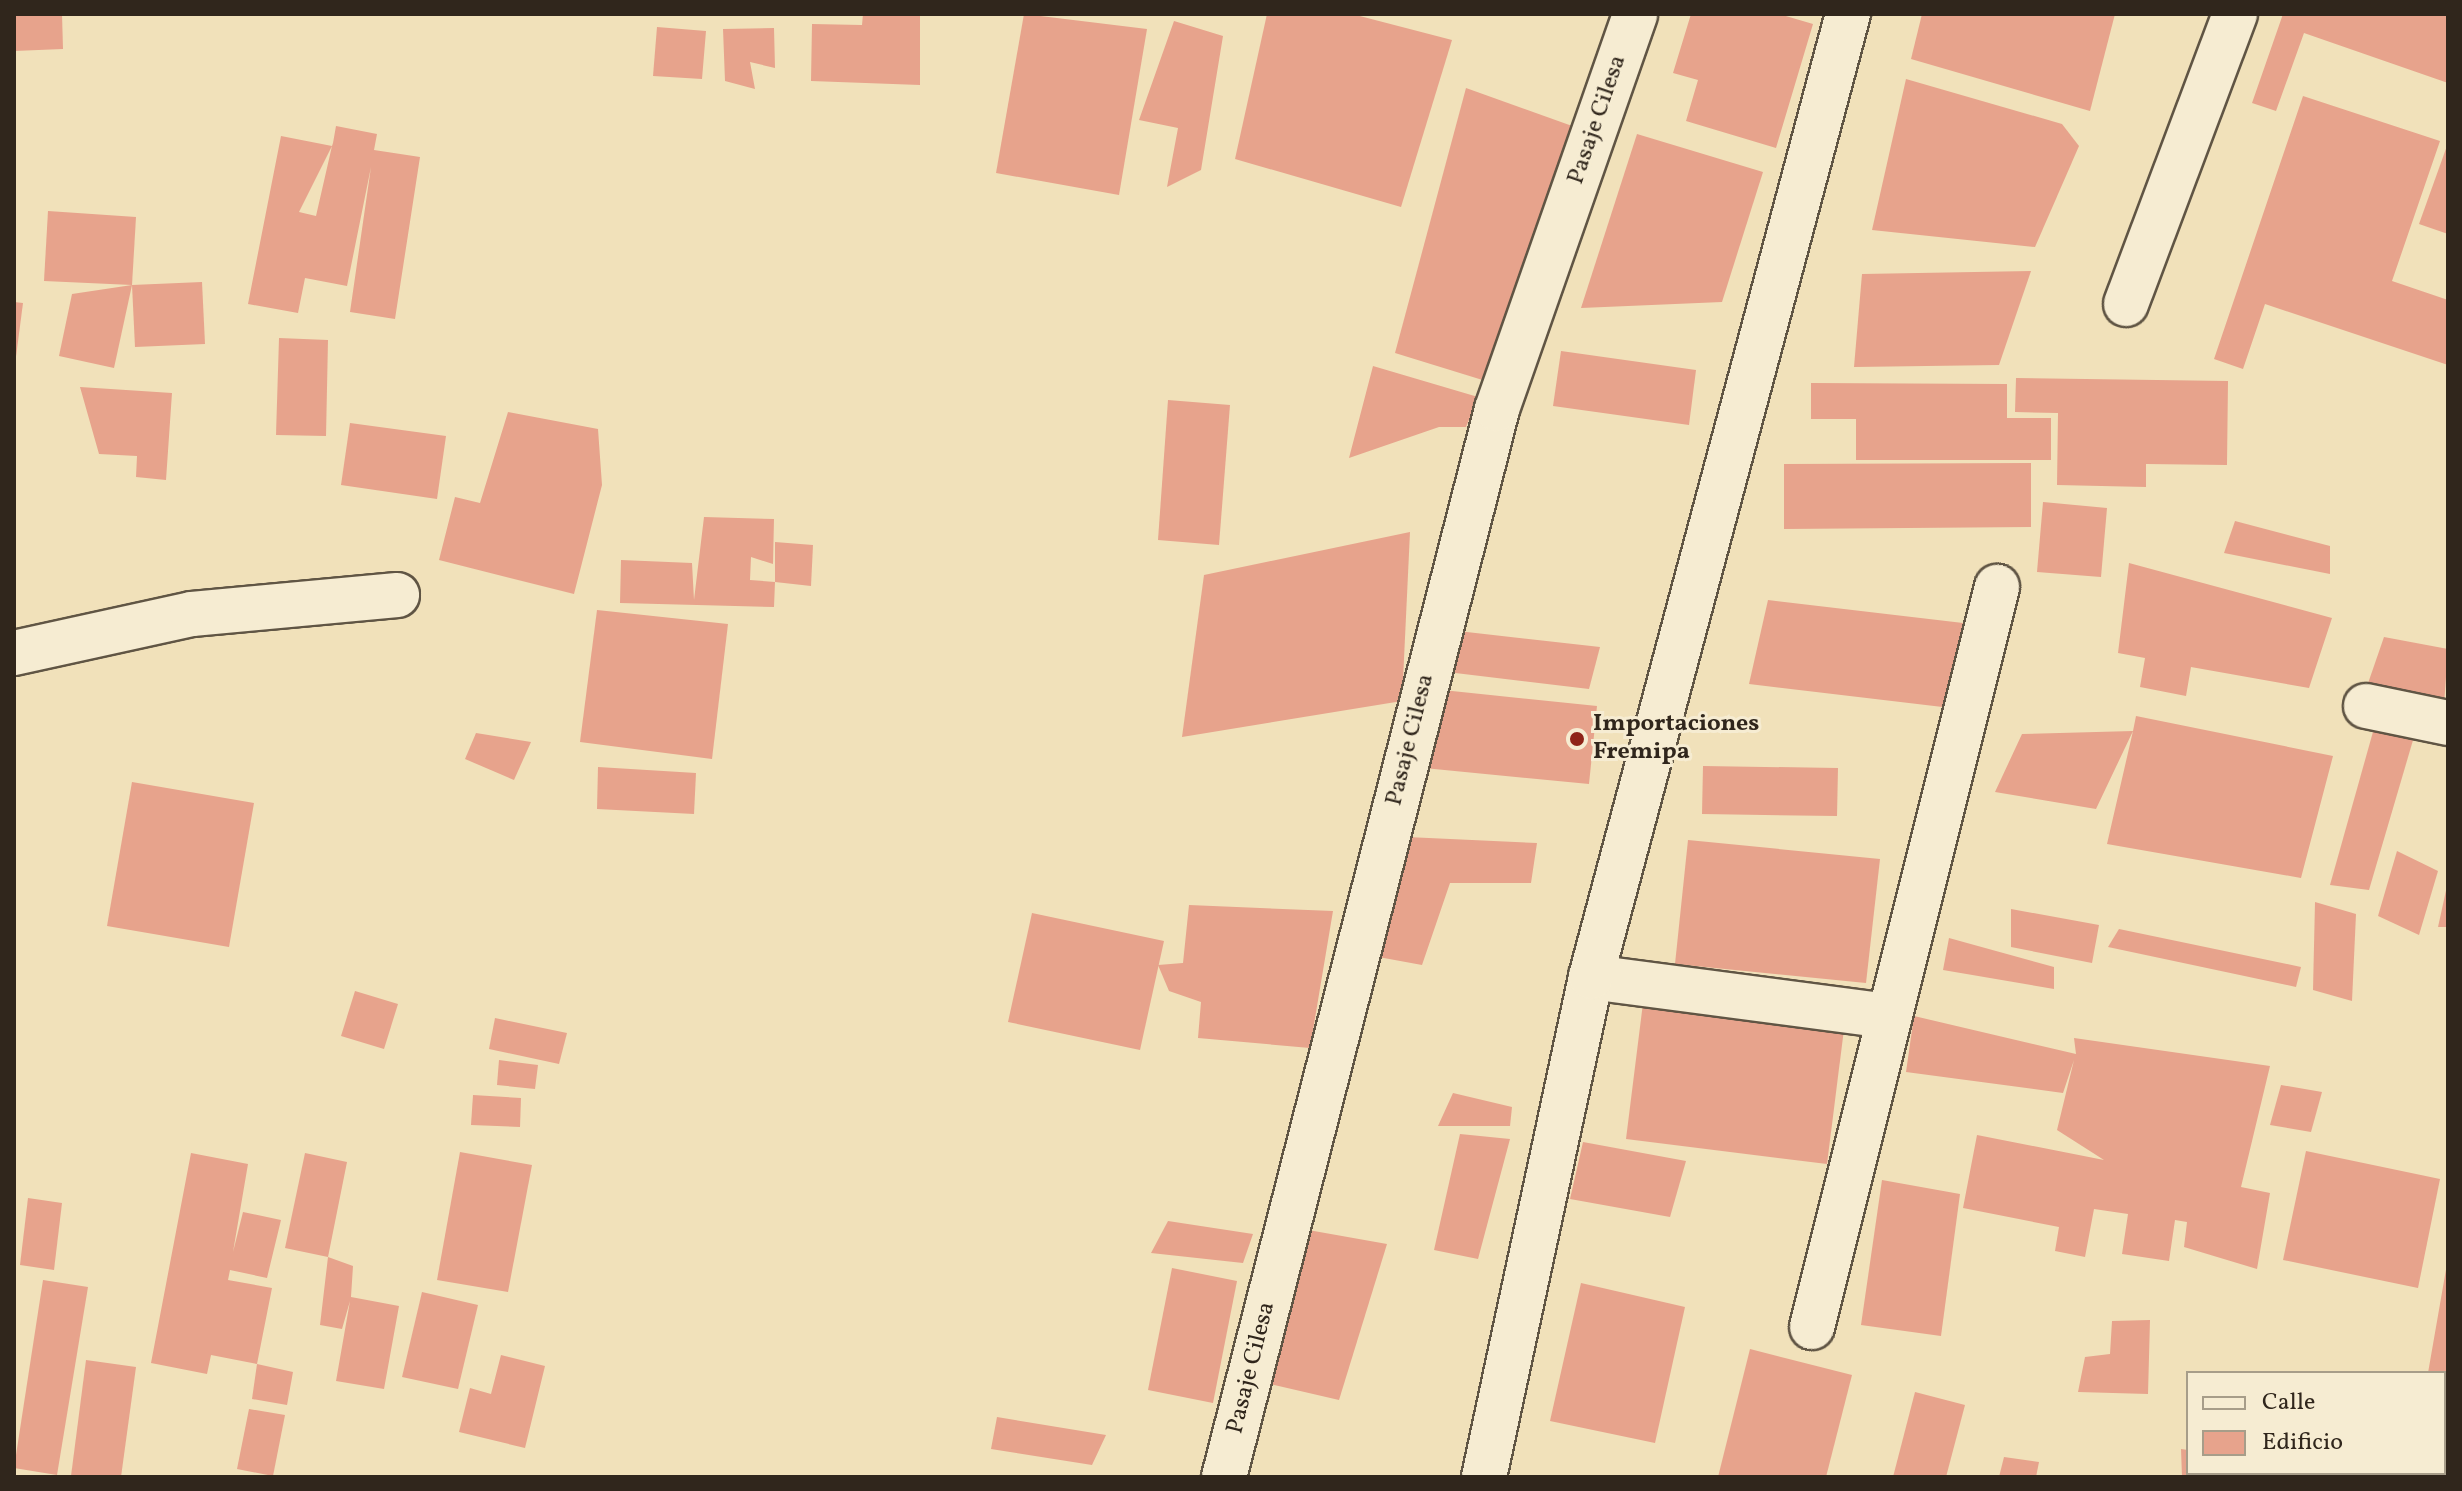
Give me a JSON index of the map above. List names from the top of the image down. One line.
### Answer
{"streets":{"street":["Pasaje Cilesa"]},"places":["Importaciones Fremipa"],"legend":["Calle","Edificio"]}
